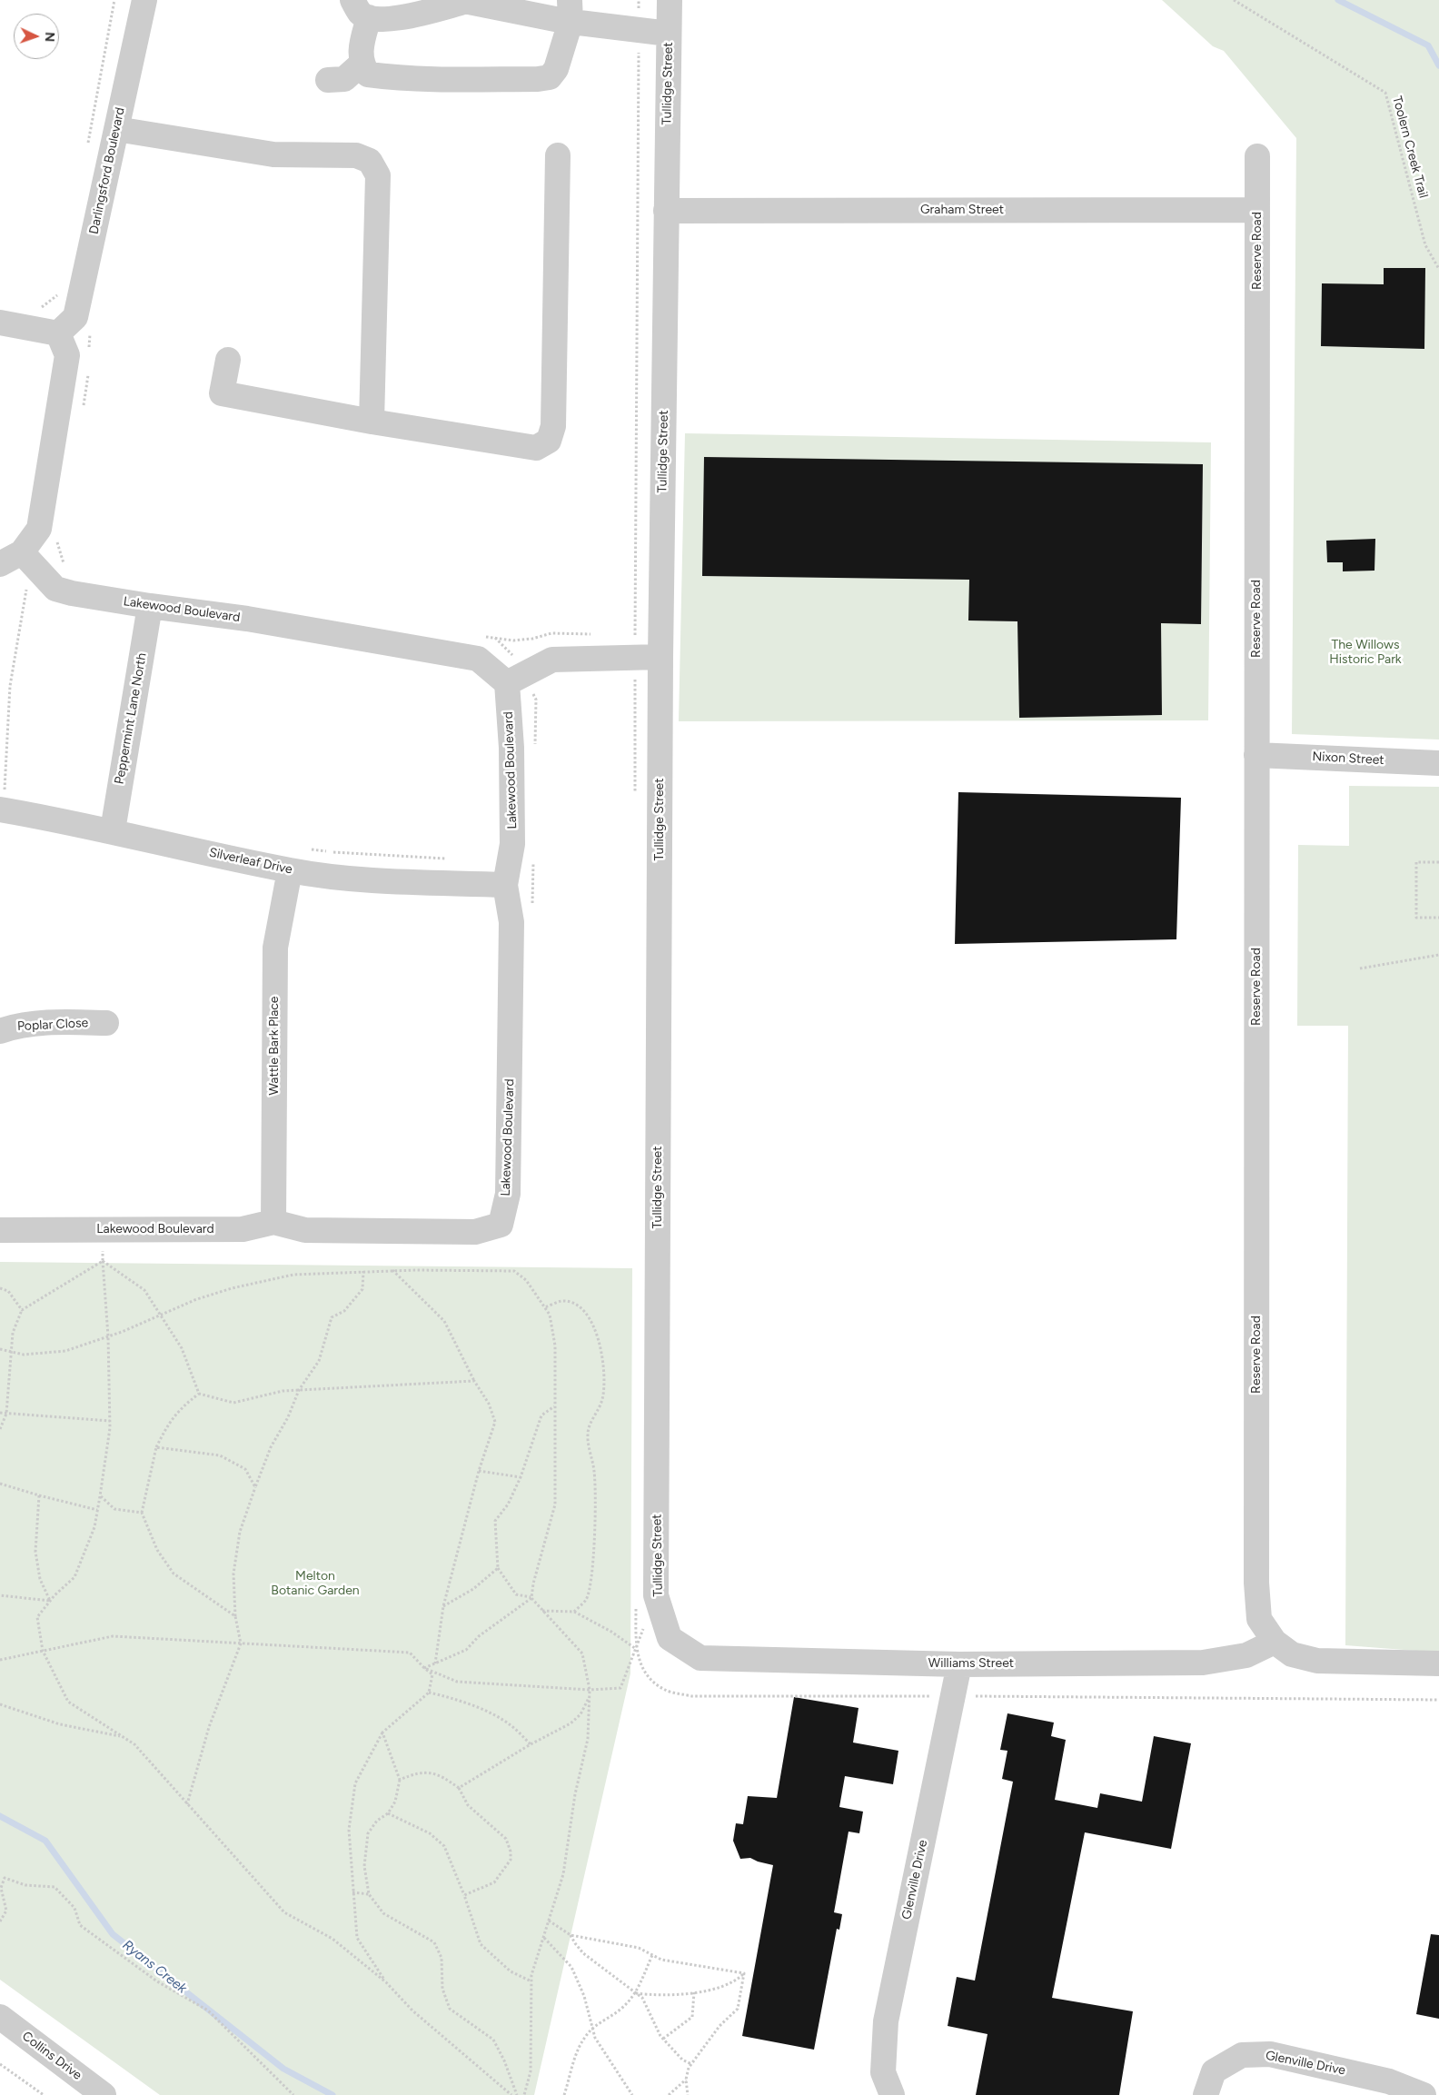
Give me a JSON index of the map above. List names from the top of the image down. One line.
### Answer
{"streets":{"street":["Tullidge Street","Darlingsford Boulevard","Graham Street","Reserve Road","Lakewood Boulevard","Peppermint Lane North","Nixon Street","Silverleaf Drive","Poplar Close","Wattle Bark Place","Williams Street","Glenville Drive","Collins Drive"],"path":["Toolern Creek Trail"]},"crossings":[["Tullidge Street","Graham Street"],["Tullidge Street","Williams Street"],["Graham Street","Reserve Road"],["Reserve Road","Nixon Street"],["Reserve Road","Williams Street"],["Lakewood Boulevard","Peppermint Lane North"],["Lakewood Boulevard","Silverleaf Drive"],["Lakewood Boulevard","Wattle Bark Place"],["Peppermint Lane North","Silverleaf Drive"],["Silverleaf Drive","Wattle Bark Place"],["Williams Street","Glenville Drive"]],"water":["Ryans Creek"],"parks":["The Willows Historic Park","Melton Botanic Garden"],"north":"right"}
